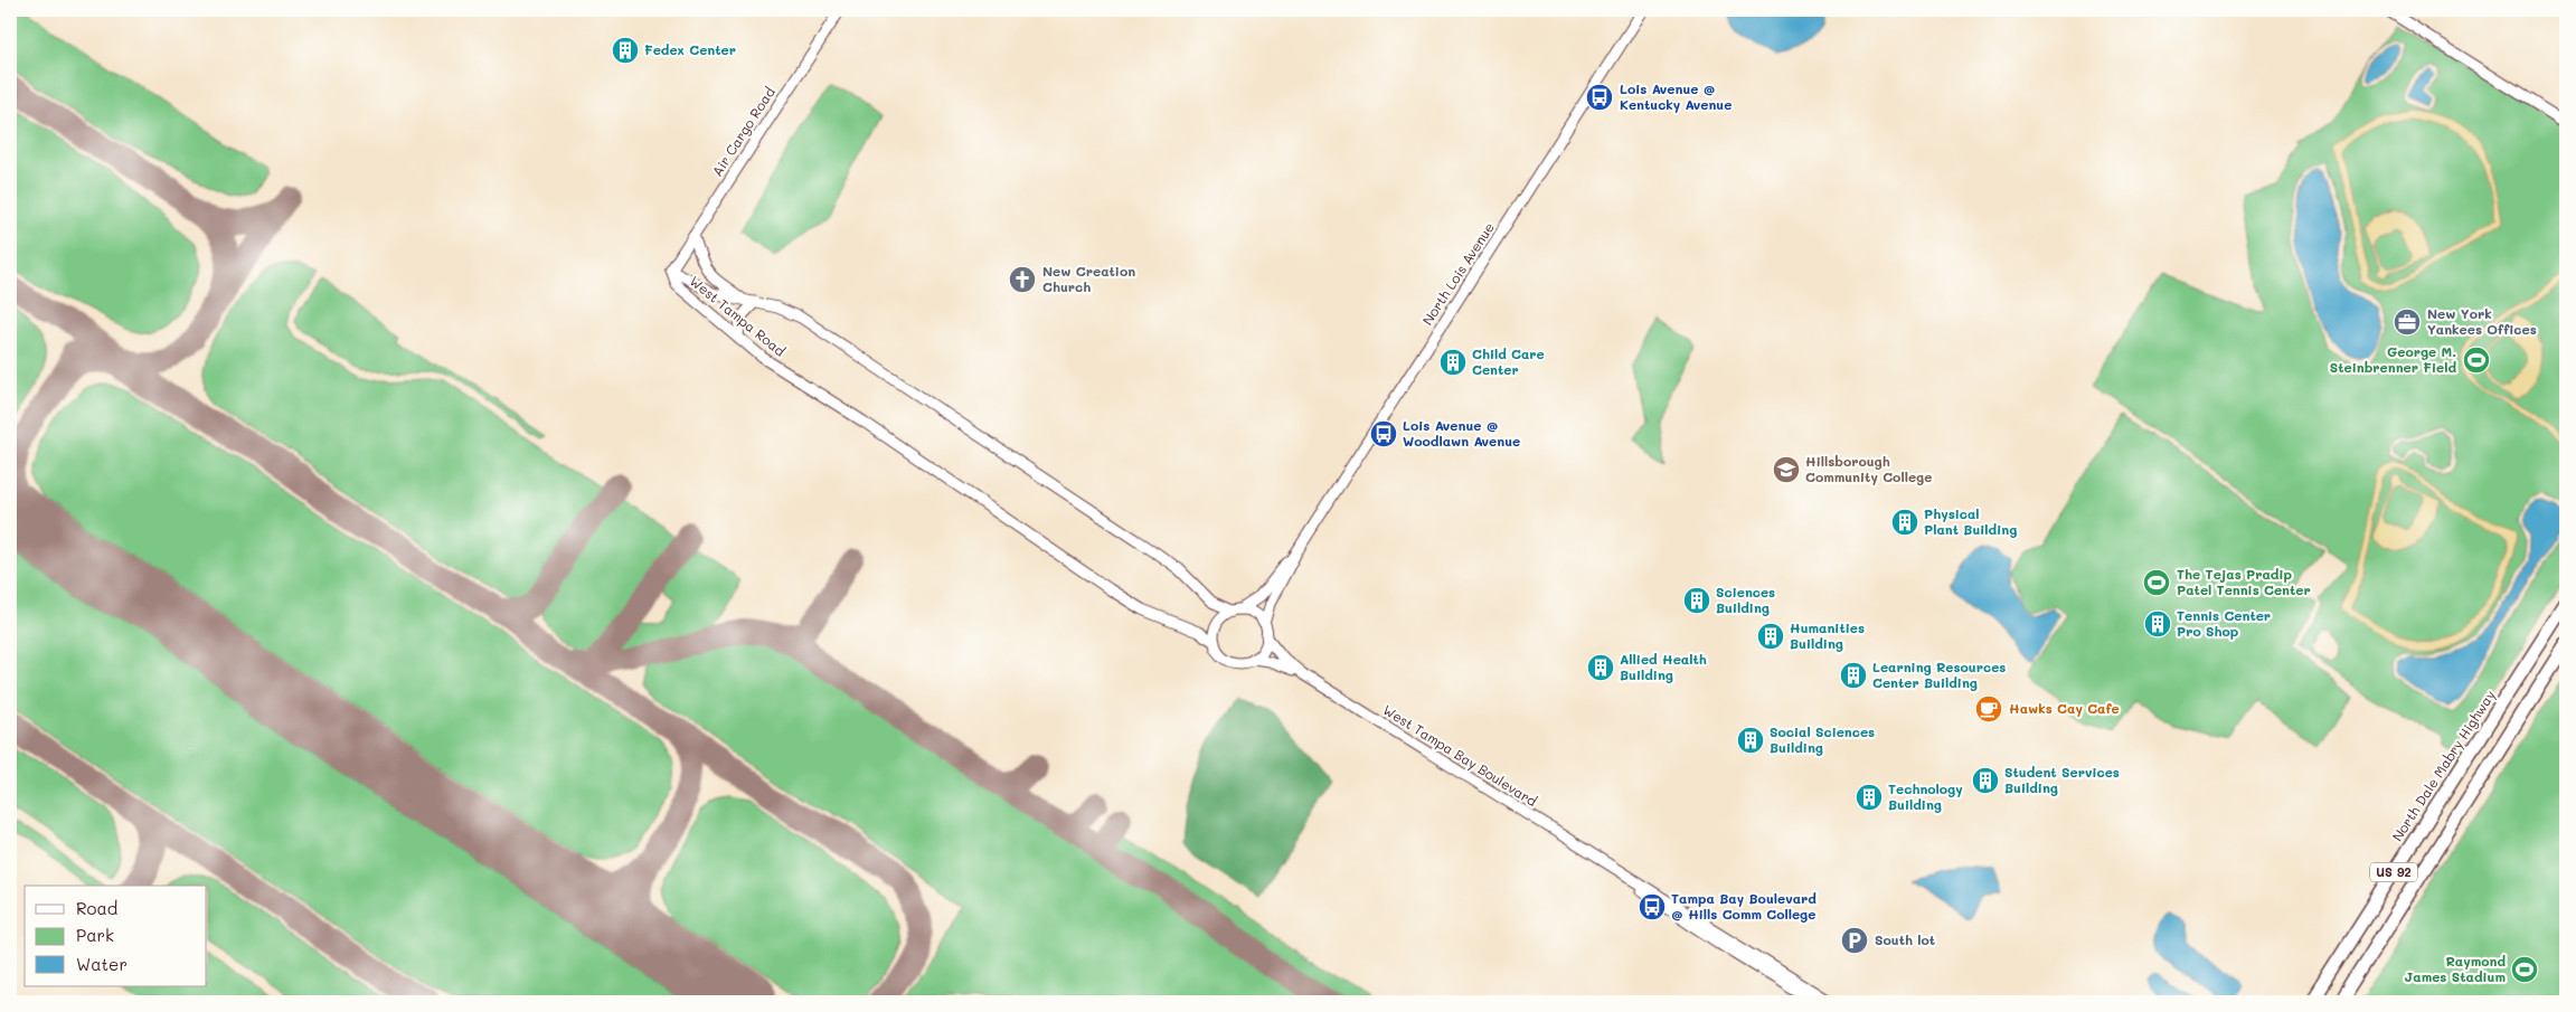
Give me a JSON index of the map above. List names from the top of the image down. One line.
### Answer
{"streets":{"main road":["North Dale Mabry Highway","US 92"],"street":["Air Cargo Road","North Lois Avenue","West Tampa Road","West Tampa Bay Boulevard"]},"crossings":[["Air Cargo Road","West Tampa Road"],["North Lois Avenue","West Tampa Road"],["North Lois Avenue","West Tampa Bay Boulevard"],["West Tampa Road","West Tampa Bay Boulevard"]],"places":{"building":["Fedex Center","Child Care Center","Physical Plant Building","Sciences Building","Tennis Center Pro Shop","Humanities Building","Allied Health Building","Learning Resources Center Building","Social Sciences Building","Student Services Building","Technology Building"],"bus stop":["Lois Avenue @ Kentucky Avenue","Lois Avenue @ Woodlawn Avenue","Tampa Bay Boulevard @ Hills Comm College"],"church":["New Creation Church"],"office":["New York Yankees Offices"],"sports":["George M. Steinbrenner Field","The Tejas Pradip Patel Tennis Center","Raymond James Stadium"],"school or university":["Hillsborough Community College"],"cafe":["Hawks Cay Cafe"],"parking":["South lot"]},"legend":["Road","Park","Water"]}
